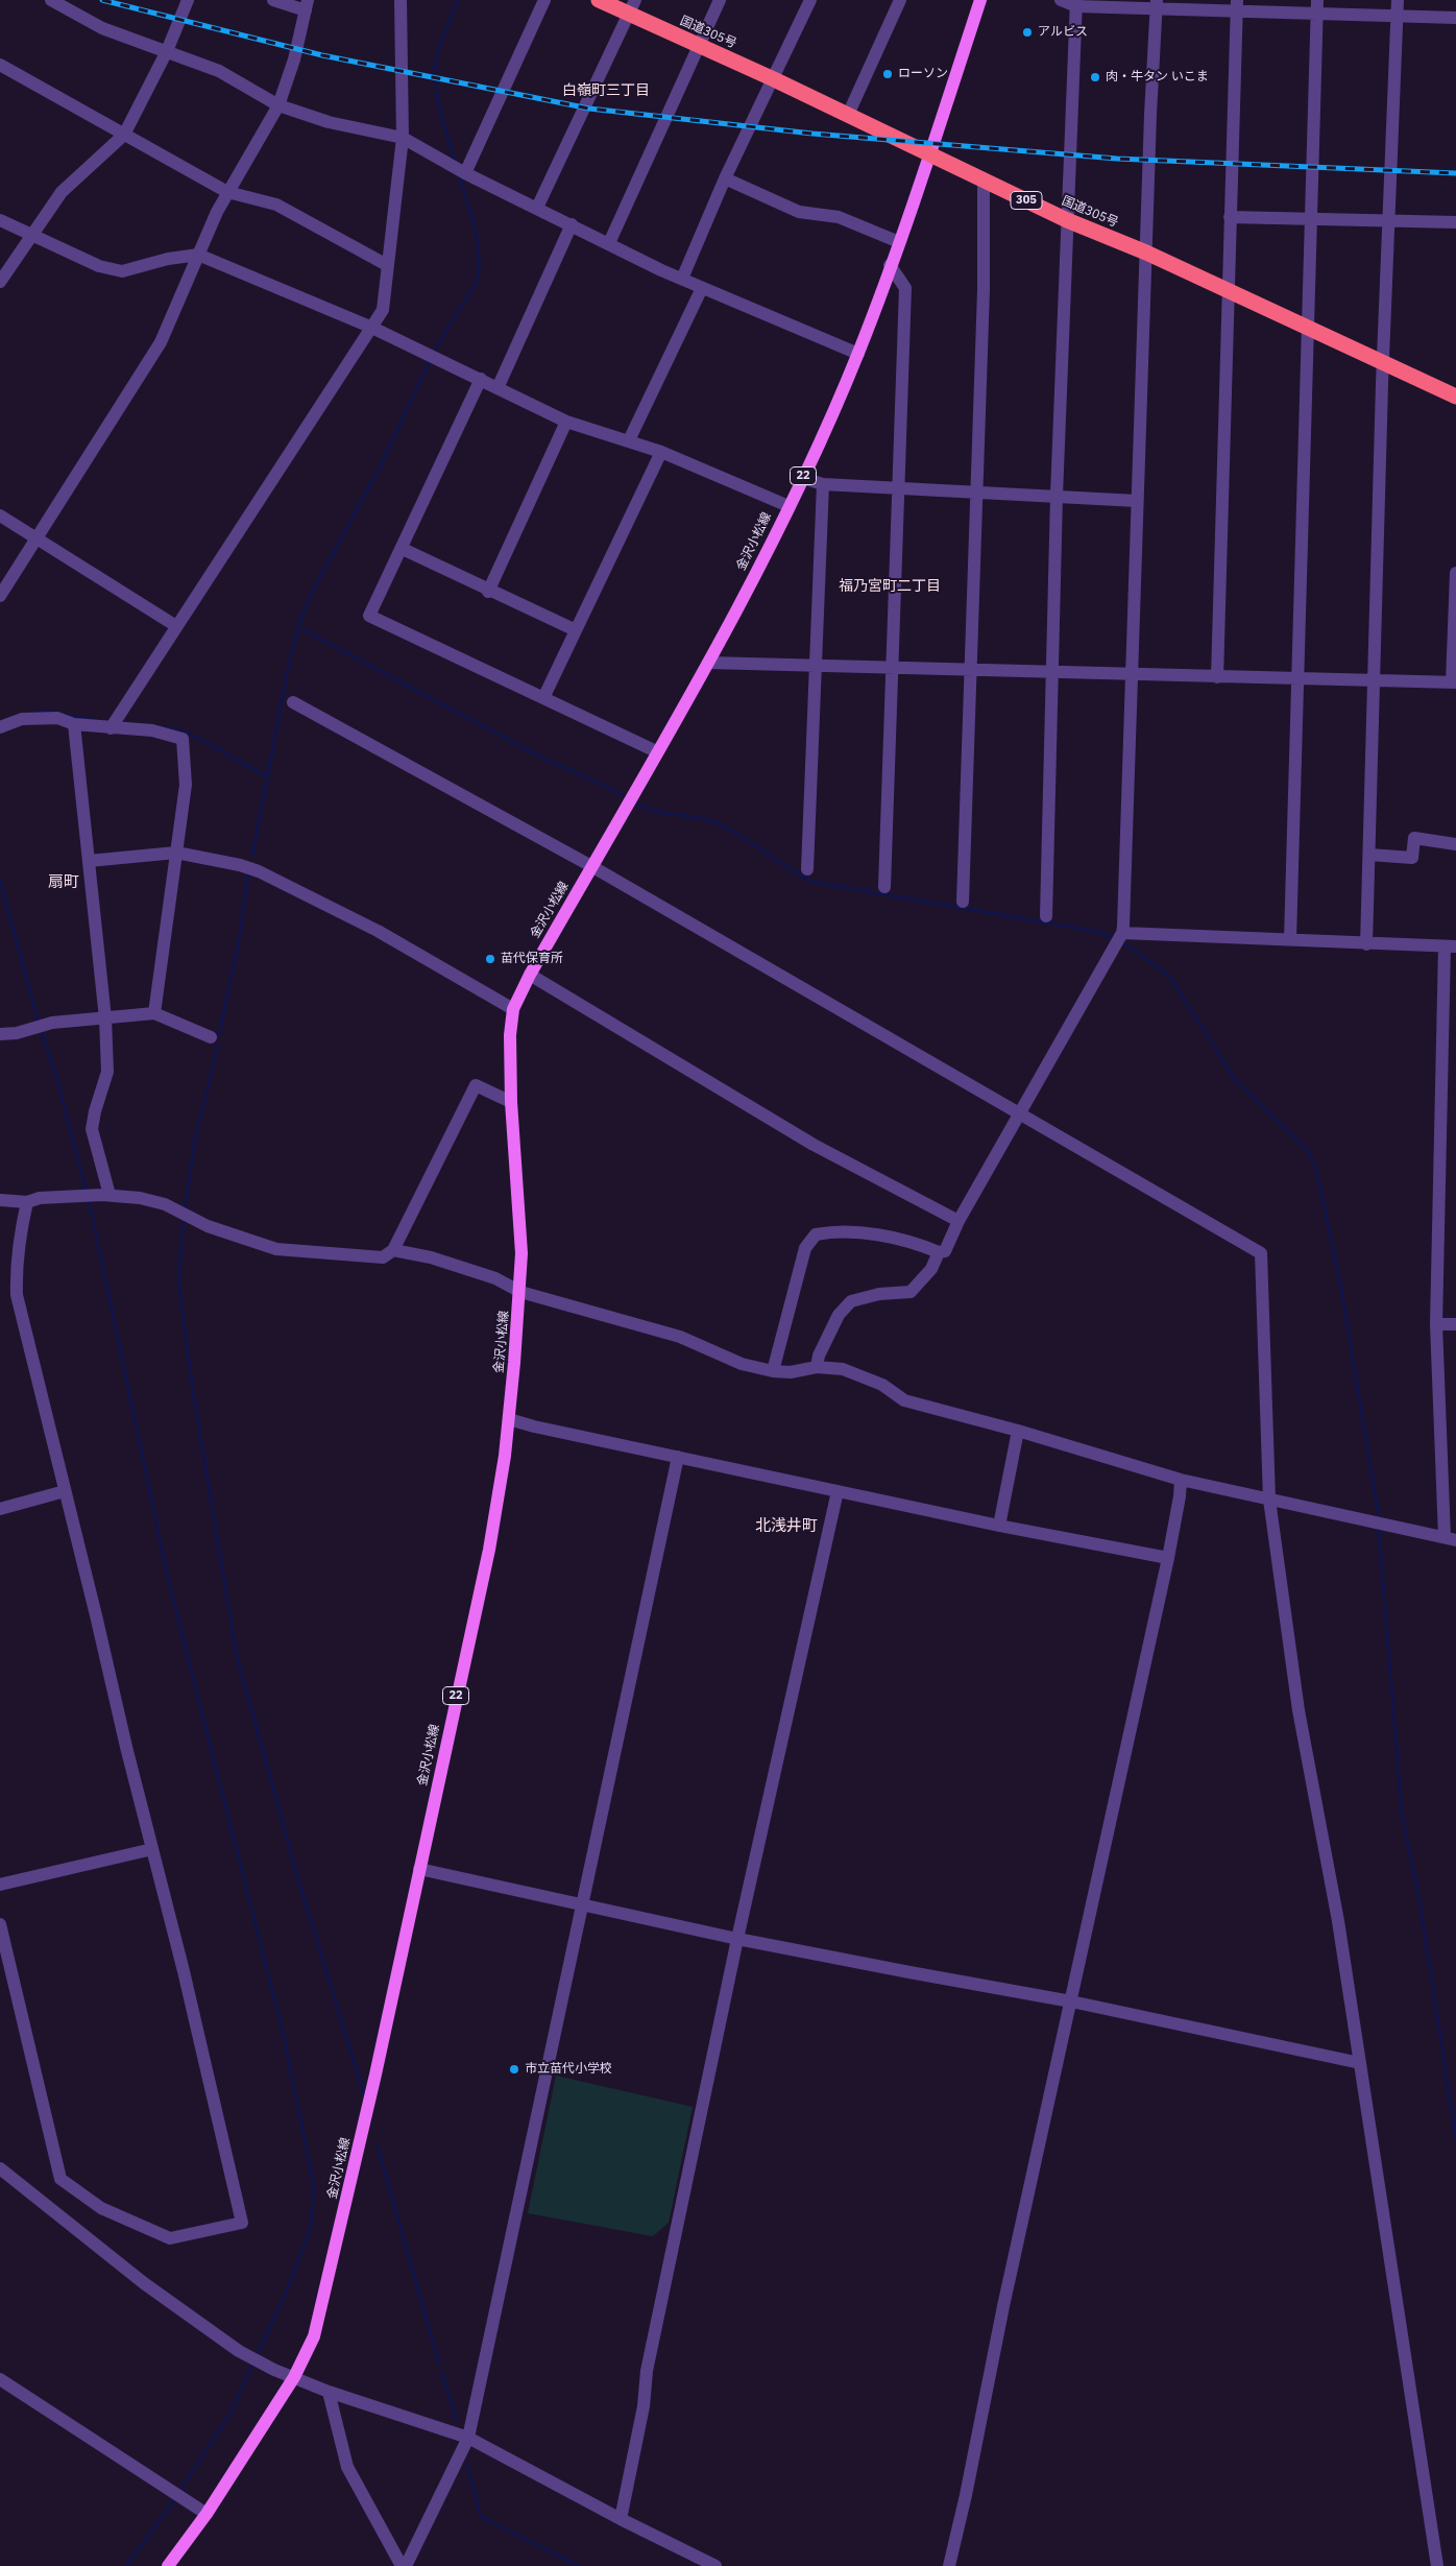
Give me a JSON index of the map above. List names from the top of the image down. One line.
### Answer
{"streets":{"highway":["国道305号","305"],"main road":["22","金沢小松線"]},"crossings":[["国道305号","金沢小松線"]],"districts":["白嶺町三丁目","福乃宮町二丁目","扇町","北浅井町"],"places":["アルビス","ローソン","肉・牛タン いこま","苗代保育所","市立苗代小学校"]}
